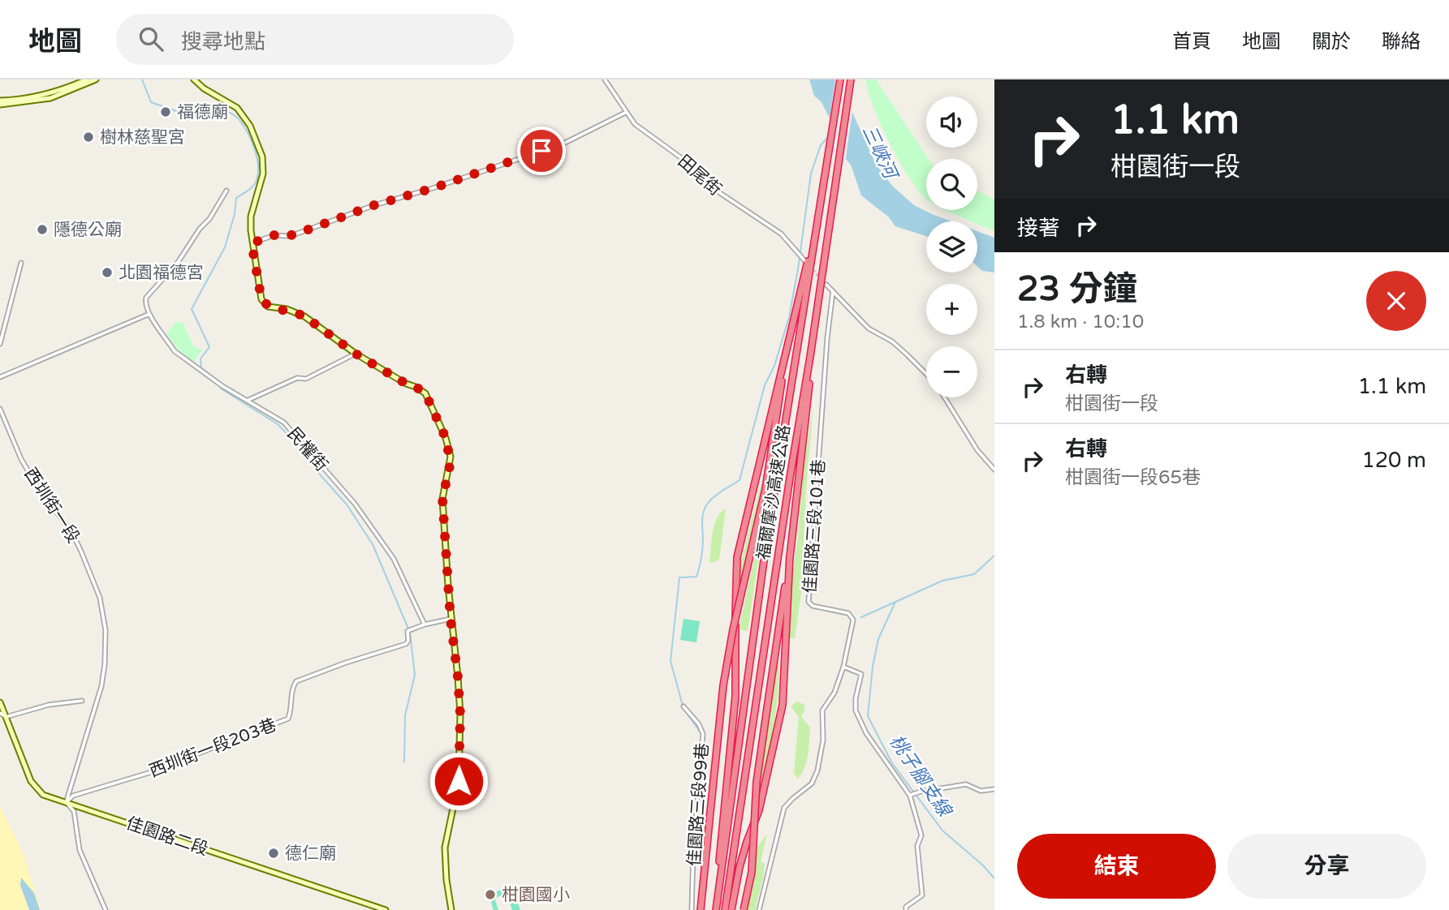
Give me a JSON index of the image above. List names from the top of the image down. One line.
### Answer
{"streets":{"highway":["福爾摩沙高速公路"],"street":["田尾街","民權街","西圳街一段","佳園路三段101巷","西圳街一段203巷","佳園路三段99巷","佳園路二段"]},"crossings":[["民權街","西圳街一段203巷"],["西圳街一段","西圳街一段203巷"],["西圳街一段","佳園路二段"],["西圳街一段203巷","佳園路二段"]],"water":["三峽河","桃子腳支線"],"places":["福德廟","樹林慈聖宮","隱德公廟","北園福德宮","德仁廟","柑園國小"],"page":{"header":"地圖","search":"搜尋地點","nav":["首頁","地圖","關於","聯絡"],"turn":["1.1 km","柑園街一段"],"map_buttons":["+","−"],"then":"接著","heading":["23 分鐘","1.8 km · 10:10"],"list":[{"name":"右轉","note":"柑園街一段","value":"1.1 km"},{"name":"右轉","note":"柑園街一段65巷","value":"120 m"}],"buttons":["結束","分享"]}}
